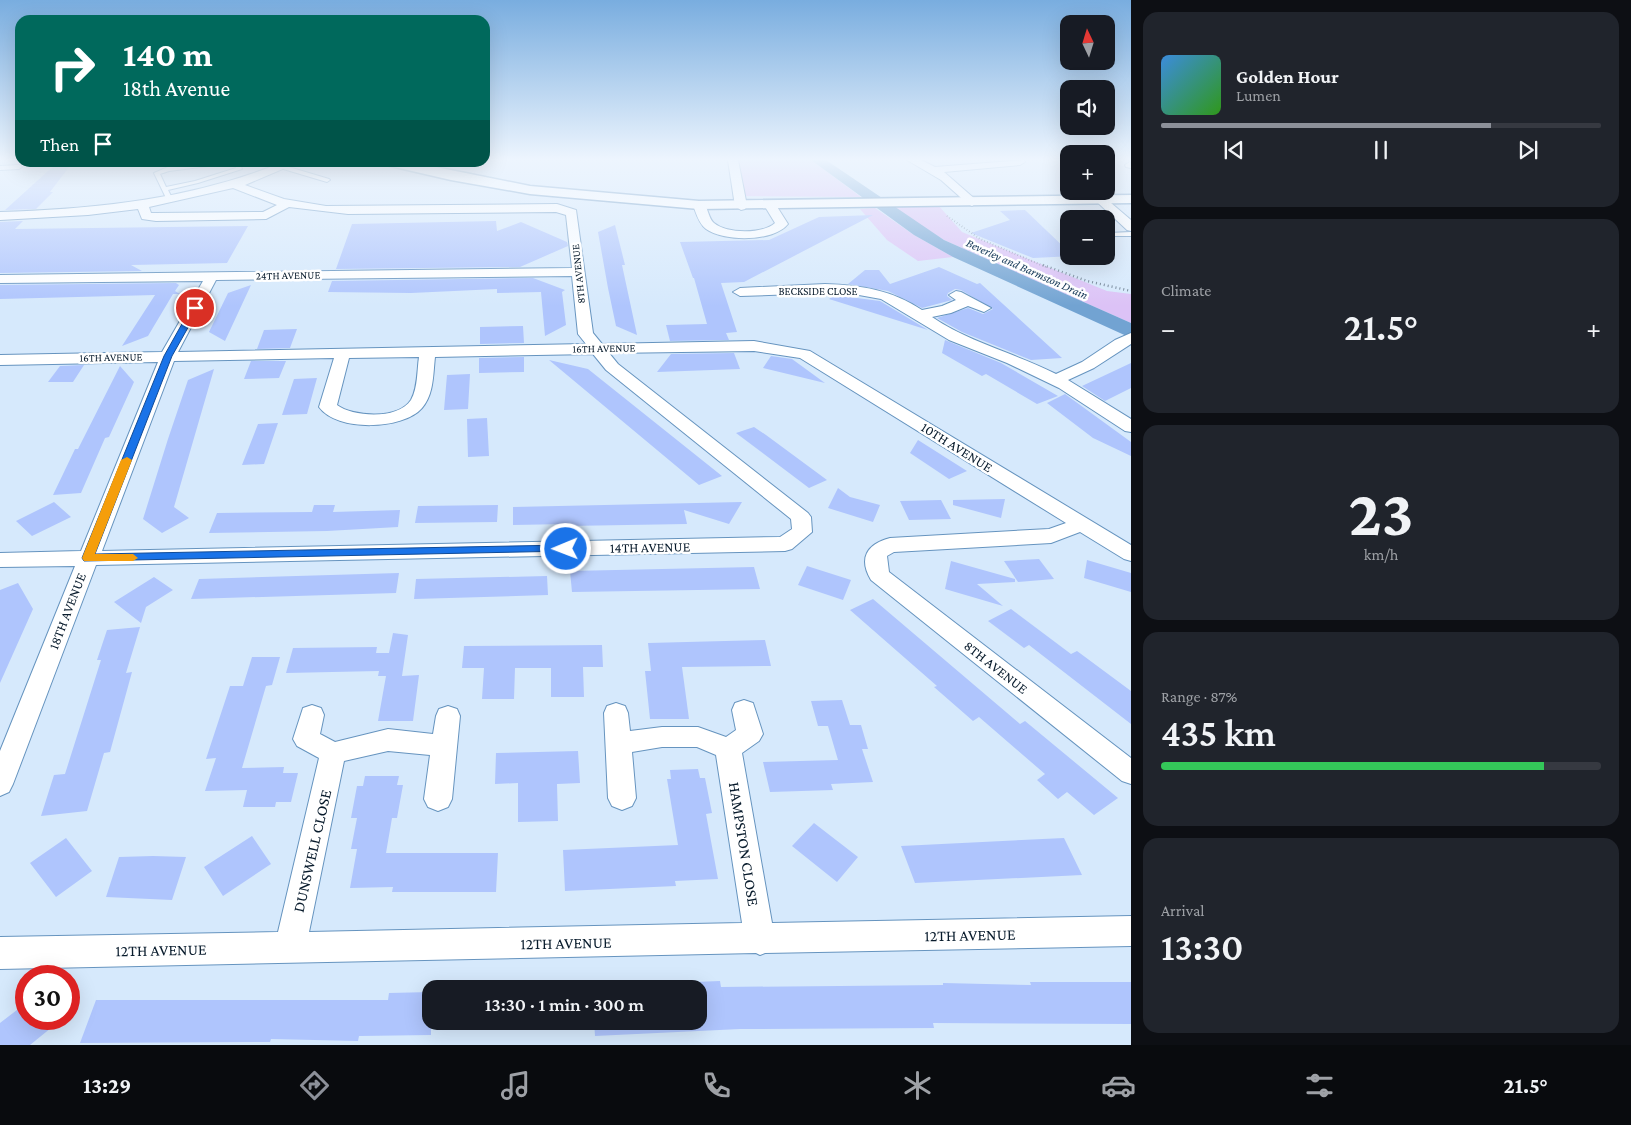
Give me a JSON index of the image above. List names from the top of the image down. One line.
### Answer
{"streets":{"street":["8TH AVENUE","24TH AVENUE","BECKSIDE CLOSE","16TH AVENUE","10TH AVENUE","14TH AVENUE","18TH AVENUE","HAMPSTON CLOSE","DUNSWELL CLOSE","12TH AVENUE"]},"crossings":[["8TH AVENUE","24TH AVENUE"],["8TH AVENUE","16TH AVENUE"],["8TH AVENUE","10TH AVENUE"],["8TH AVENUE","14TH AVENUE"],["24TH AVENUE","18TH AVENUE"],["16TH AVENUE","10TH AVENUE"],["16TH AVENUE","18TH AVENUE"],["14TH AVENUE","18TH AVENUE"],["HAMPSTON CLOSE","12TH AVENUE"],["DUNSWELL CLOSE","12TH AVENUE"]],"water":["Beverley and Barmston Drain"],"north":"top","page":{"map_buttons":["+","−"],"turn":["140 m","18th Avenue"],"song":["Golden Hour","Lumen"],"then":"Then","tile":["Climate",["23","km/h"],["Range · 87%","435 km"],["Arrival","13:30"]],"heat":["−","21.5°","+"],"limit":"30","trip":"13:30 · 1 min · 300 m","tabs":["13:29","21.5°"]}}
